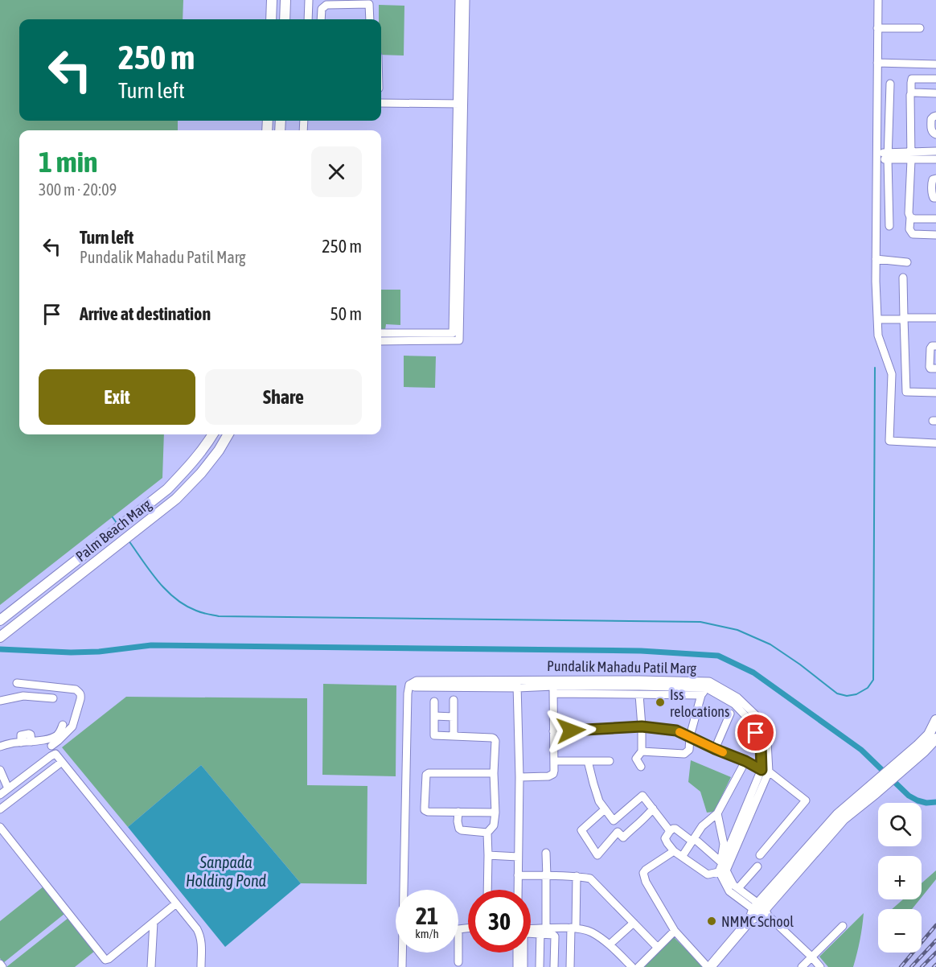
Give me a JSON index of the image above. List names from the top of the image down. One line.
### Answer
{"streets":{"main road":["Palm Beach Marg"],"street":["Pundalik Mahadu Patil Marg"]},"water":["Sanpada Holding Pond"],"places":["Iss relocations","NMMC School"],"page":{"turn":["250 m","Turn left"],"heading":["1 min","300 m · 20:09"],"list":[{"name":"Turn left","note":"Pundalik Mahadu Patil Marg","value":"250 m"},{"name":"Arrive at destination","value":"50 m"}],"buttons":["Exit","Share"],"map_buttons":["+","−"],"speed":"21 km/h","limit":"30"}}
